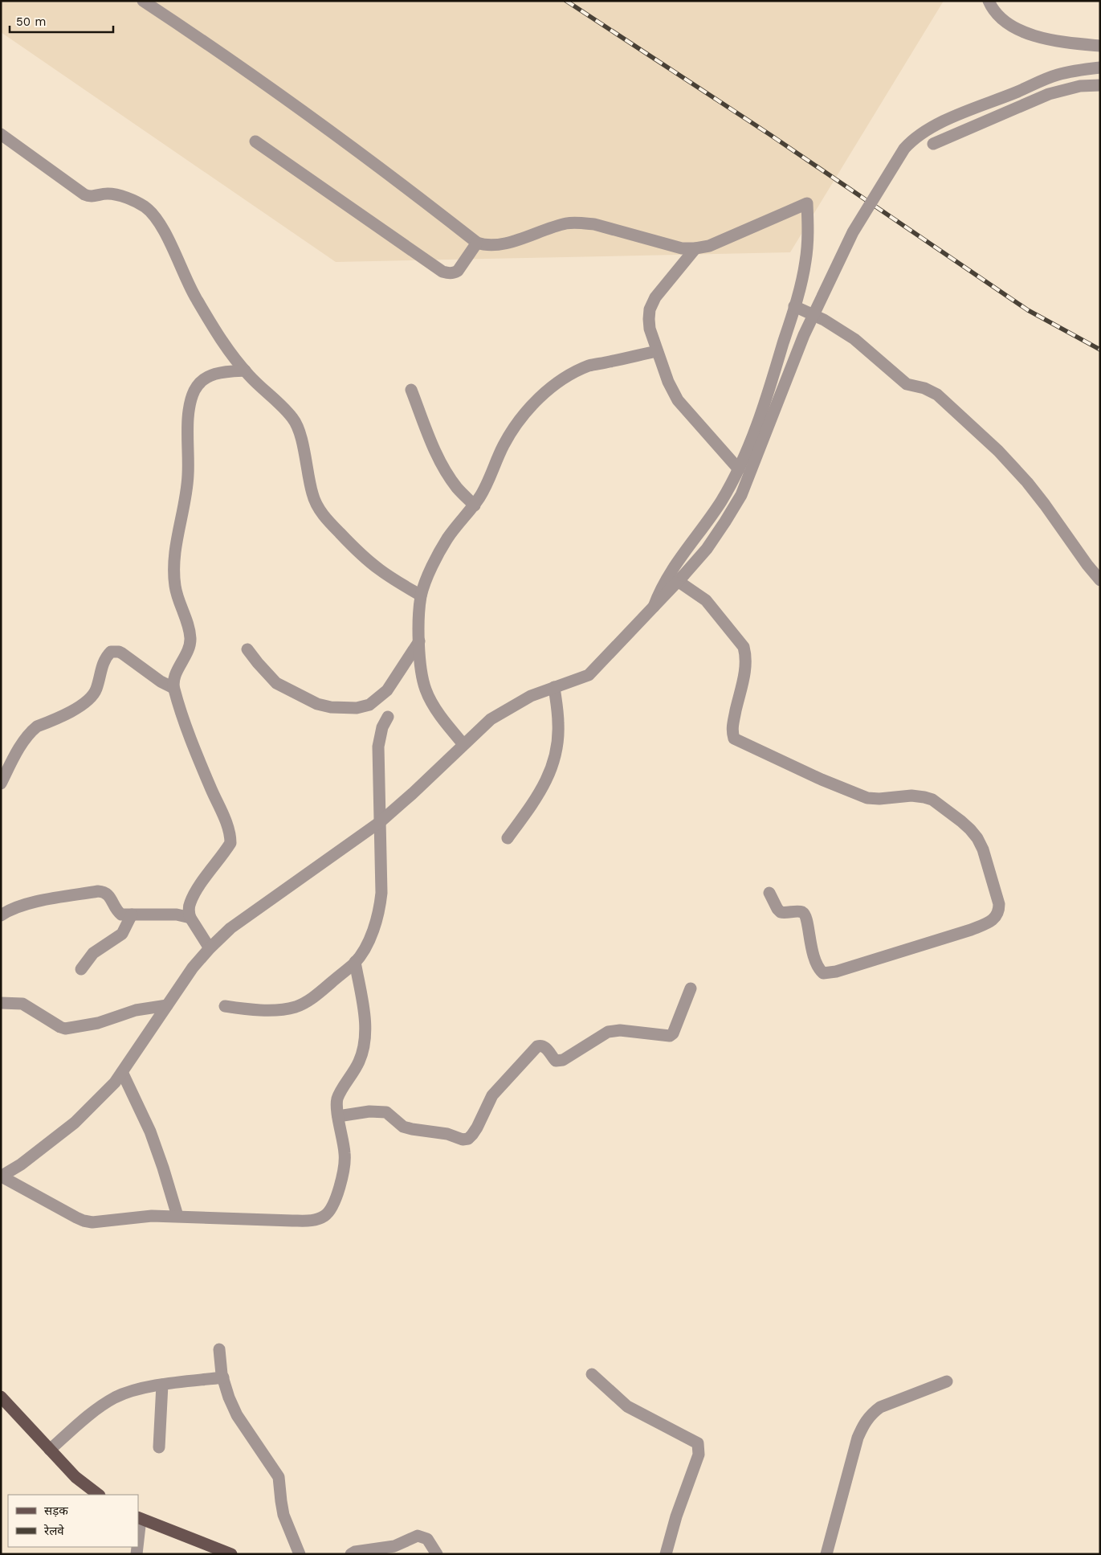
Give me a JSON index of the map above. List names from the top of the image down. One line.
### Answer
{"legend":["सड़क","रेलवे"],"scale_bar":"50 m"}
